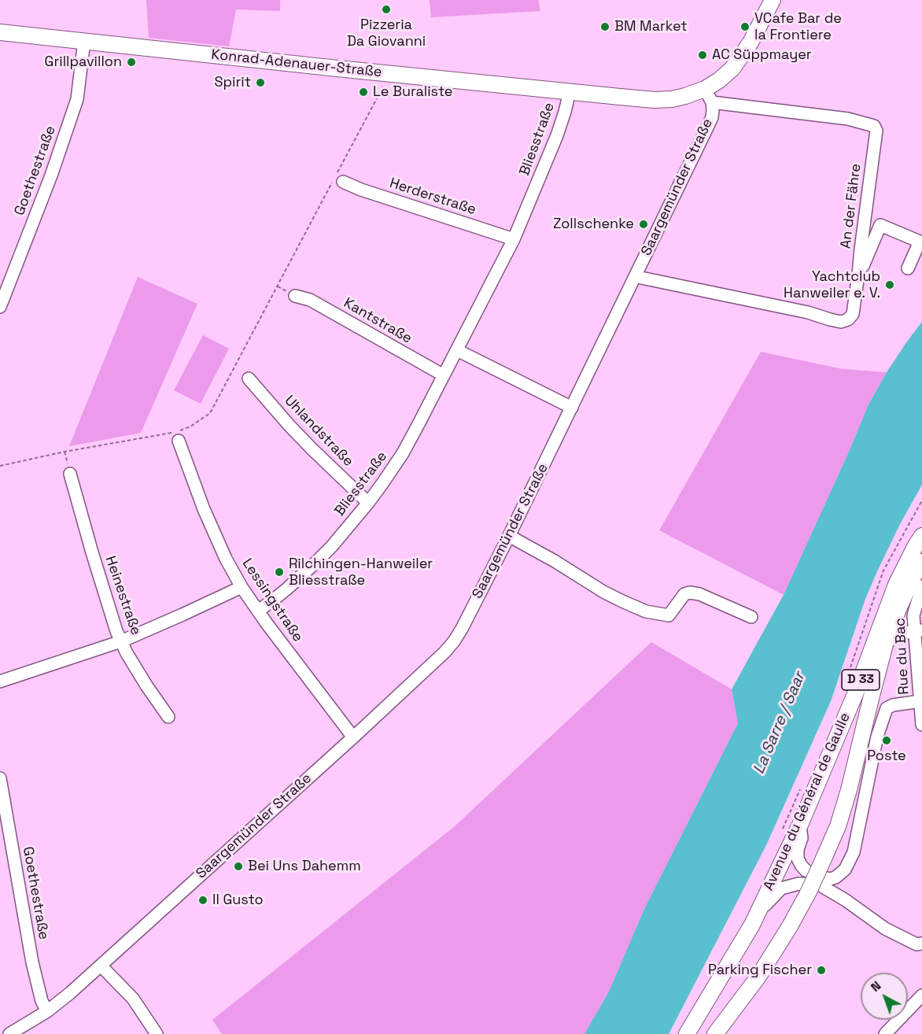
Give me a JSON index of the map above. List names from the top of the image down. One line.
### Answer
{"streets":{"main road":["Konrad-Adenauer-Straße","D 33","Avenue du Général de Gaulle"],"street":["Bliesstraße","Goethestraße","Saargemünder Straße","Herderstraße","An der Fähre","Kantstraße","Uhlandstraße","Heinestraße","Lessingstraße","Rue du Bac"]},"crossings":[["Konrad-Adenauer-Straße","Bliesstraße"],["Konrad-Adenauer-Straße","Goethestraße"],["Konrad-Adenauer-Straße","Saargemünder Straße"],["Konrad-Adenauer-Straße","An der Fähre"],["Bliesstraße","Herderstraße"],["Bliesstraße","Kantstraße"],["Bliesstraße","Uhlandstraße"],["Bliesstraße","Lessingstraße"],["Goethestraße","Saargemünder Straße"],["Saargemünder Straße","An der Fähre"],["Saargemünder Straße","Lessingstraße"]],"water":["La Sarre / Saar"],"places":["Pizzeria Da Giovanni","BM Market","VCafe Bar de la Frontiere","AC Süppmayer","Grillpavillon","Spirit","Le Buraliste","Zollschenke","Yachtclub Hanweiler e. V.","Rilchingen-Hanweiler Bliesstraße","Poste","Bei Uns Dahemm","Il Gusto","Parking Fischer"],"north":"top left"}
